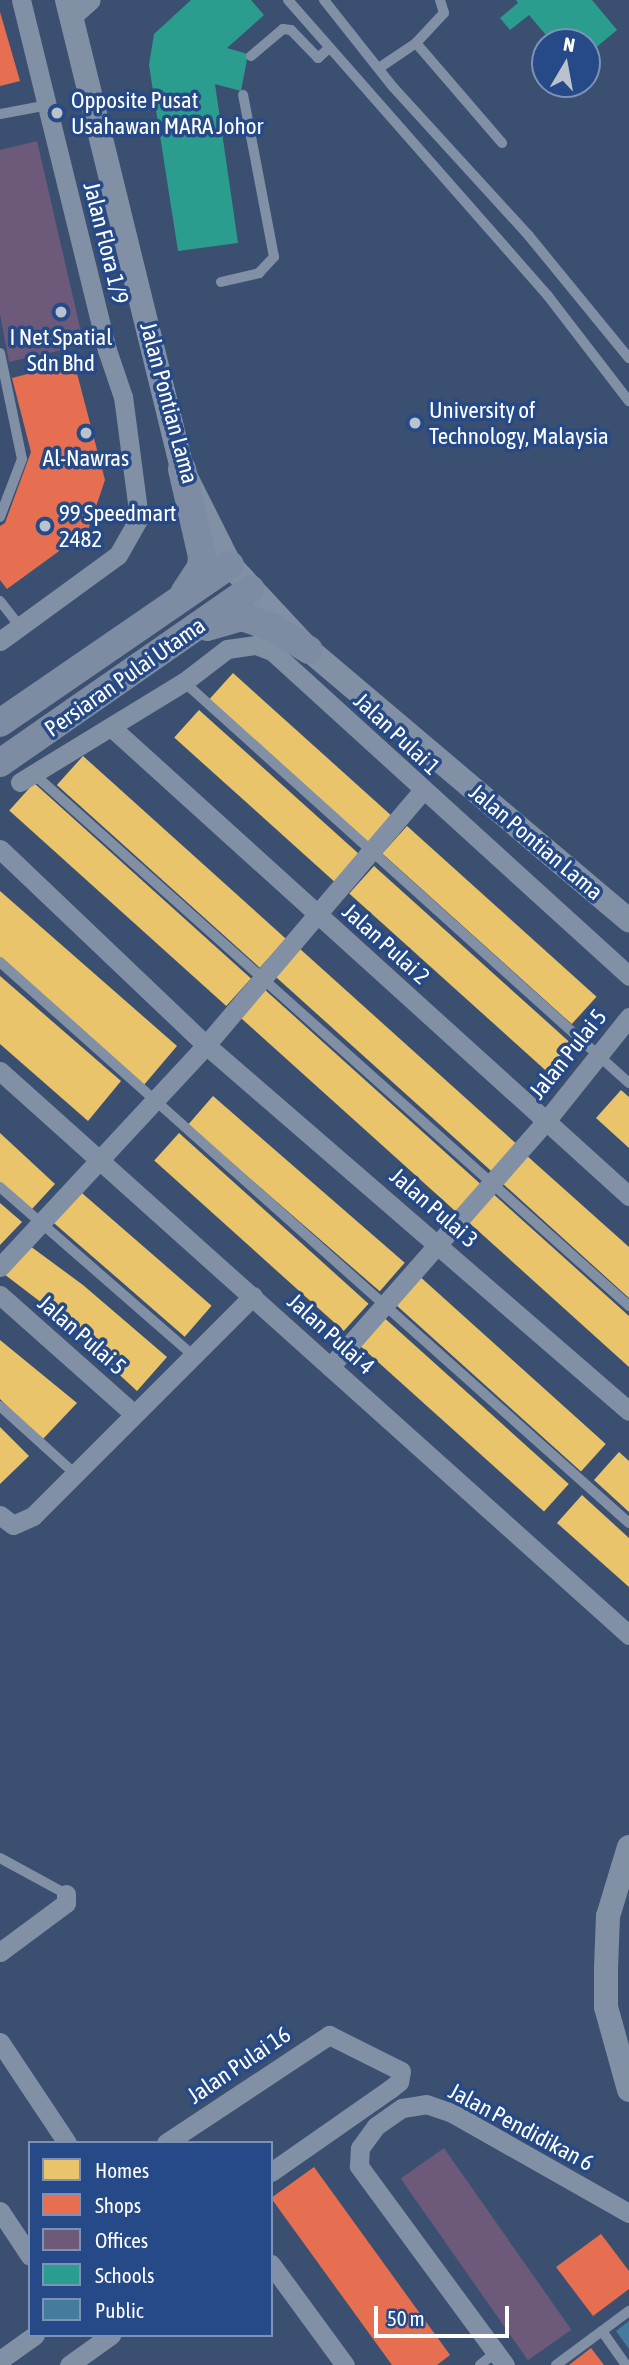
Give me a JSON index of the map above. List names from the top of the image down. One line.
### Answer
{"streets":{"main road":["Persiaran Pulai Utama"],"street":["Jalan Flora 1/9","Jalan Pontian Lama","Jalan Pulai 1","Jalan Pulai 2","Jalan Pulai 5","Jalan Pulai 3","Jalan Pulai 4","Jalan Pulai 16","Jalan Pendidikan 6"]},"crossings":[["Jalan Pontian Lama","Persiaran Pulai Utama"],["Persiaran Pulai Utama","Jalan Pulai 1"],["Jalan Pulai 1","Jalan Pulai 2"],["Jalan Pulai 2","Jalan Pulai 5"],["Jalan Pulai 5","Jalan Pulai 3"],["Jalan Pulai 5","Jalan Pulai 4"]],"places":["Opposite Pusat Usahawan MARA Johor","I Net Spatial Sdn Bhd","University of Technology, Malaysia","Al-Nawras","99 Speedmart 2482"],"legend":["Homes","Shops","Offices","Schools","Public"],"scale_bar":"50 m","north":"top"}
